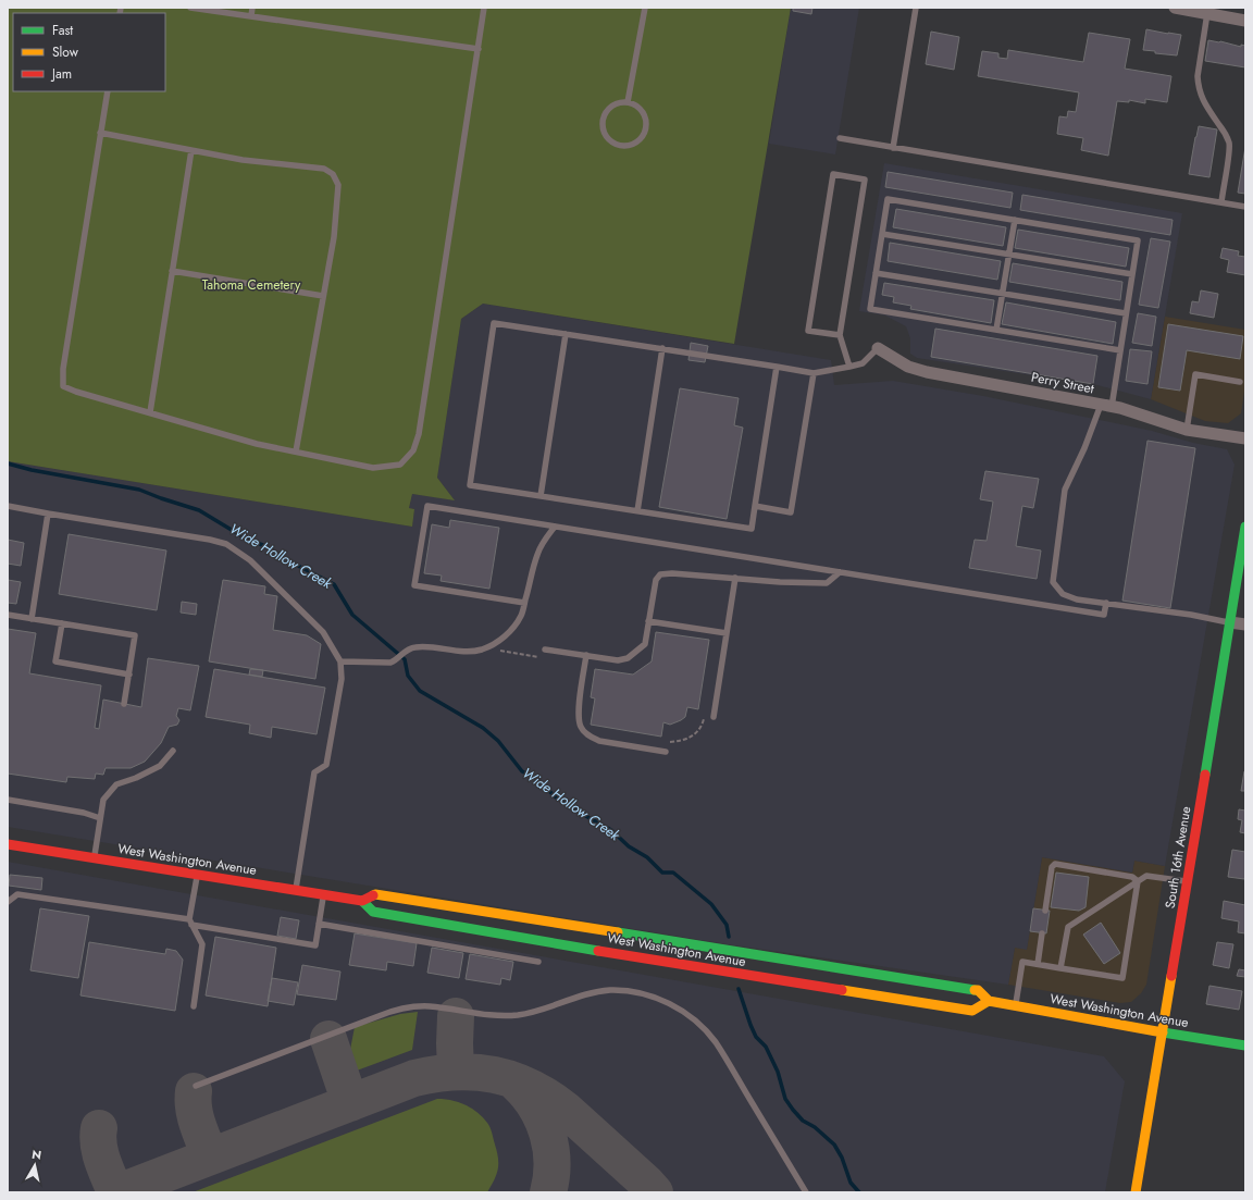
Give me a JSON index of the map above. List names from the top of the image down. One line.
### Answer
{"streets":{"main road":["South 16th Avenue","West Washington Avenue"],"street":["Perry Street"]},"crossings":[["South 16th Avenue","West Washington Avenue"]],"water":["Wide Hollow Creek"],"parks":["Tahoma Cemetery"],"legend":["Fast","Slow","Jam"],"north":"top"}
